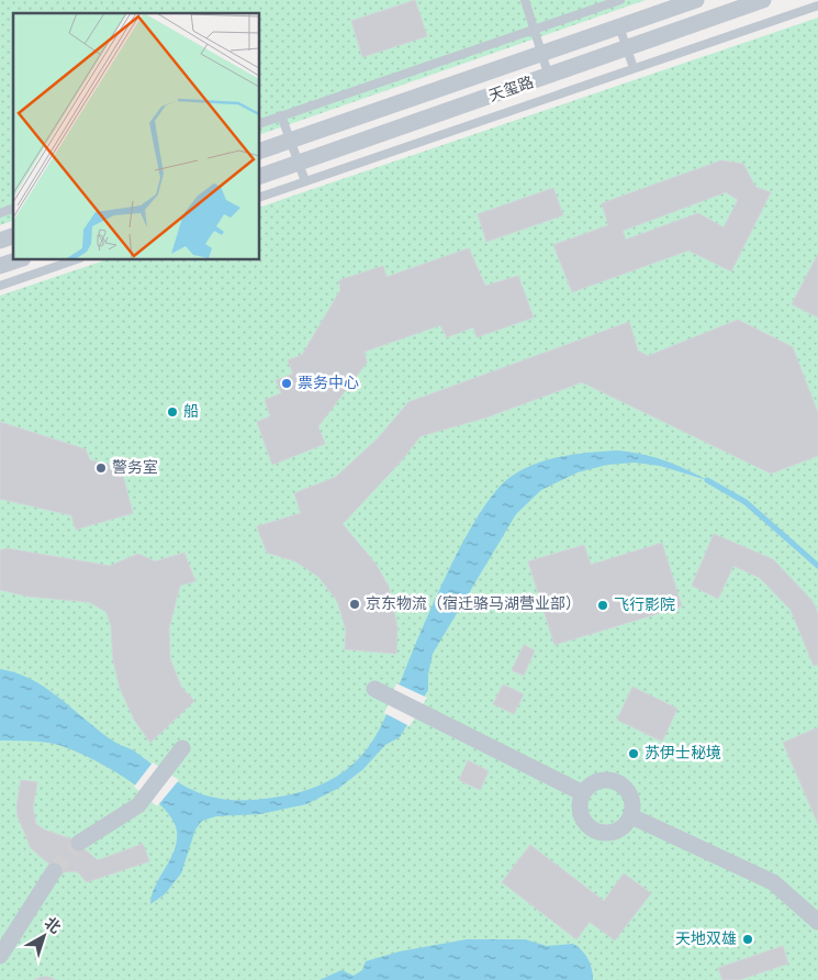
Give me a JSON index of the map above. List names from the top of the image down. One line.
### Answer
{"streets":{"street":["天玺路"]},"places":["票务中心","船","警务室","京东物流（宿迁骆马湖营业部）","飞行影院","苏伊士秘境","天地双雄"],"north":"top right"}
